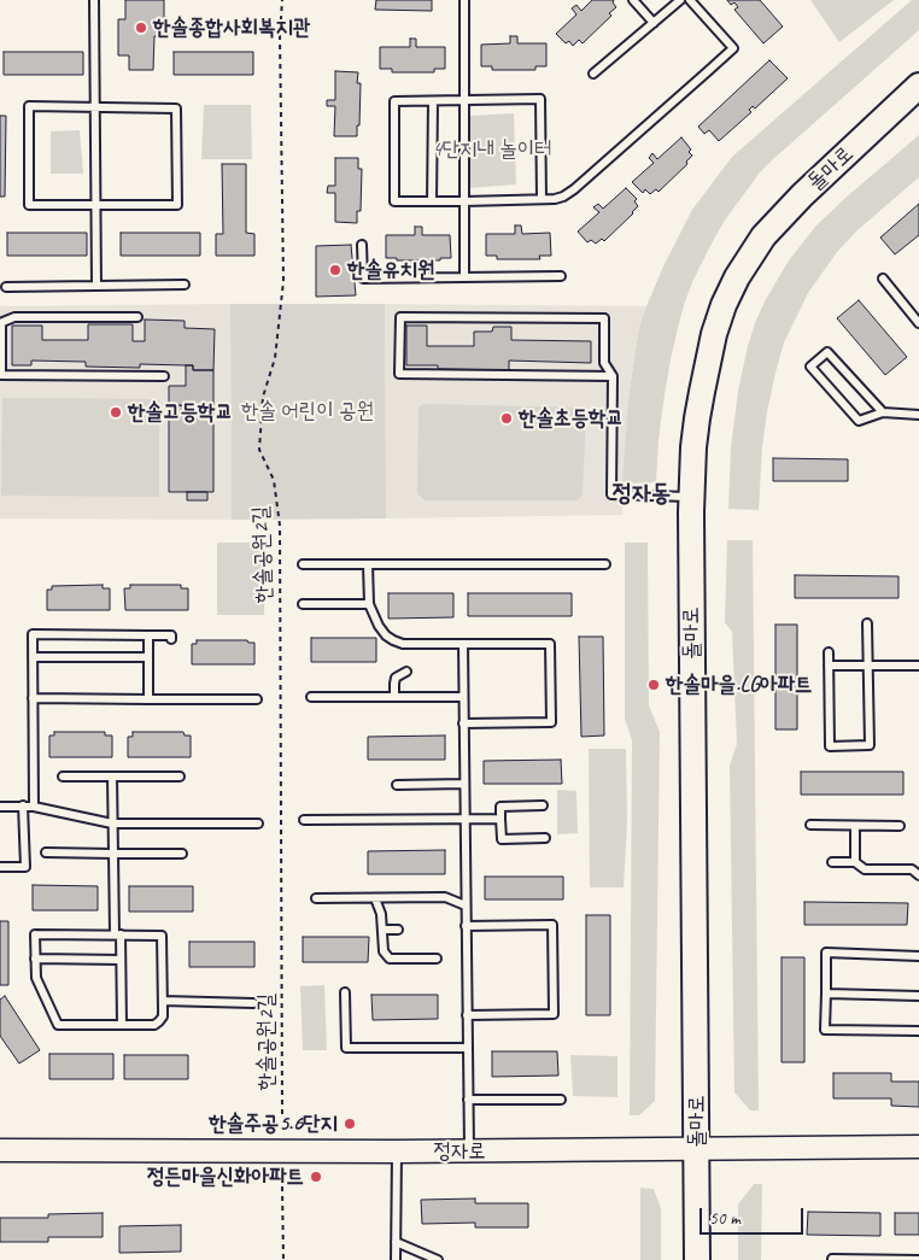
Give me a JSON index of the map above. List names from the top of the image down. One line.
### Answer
{"streets":{"main road":["돌마로"],"street":["정자로"],"path":["한솔공원2길"]},"crossings":[["돌마로","정자로"]],"districts":["정자동"],"parks":["4단지내 놀이터","한솔 어린이 공원"],"places":["한솔종합사회복지관","한솔유치원","한솔고등학교","한솔초등학교","한솔마을.LG아파트","한솔주공5.6단지","정든마을신화아파트"],"scale_bar":"50 m"}
